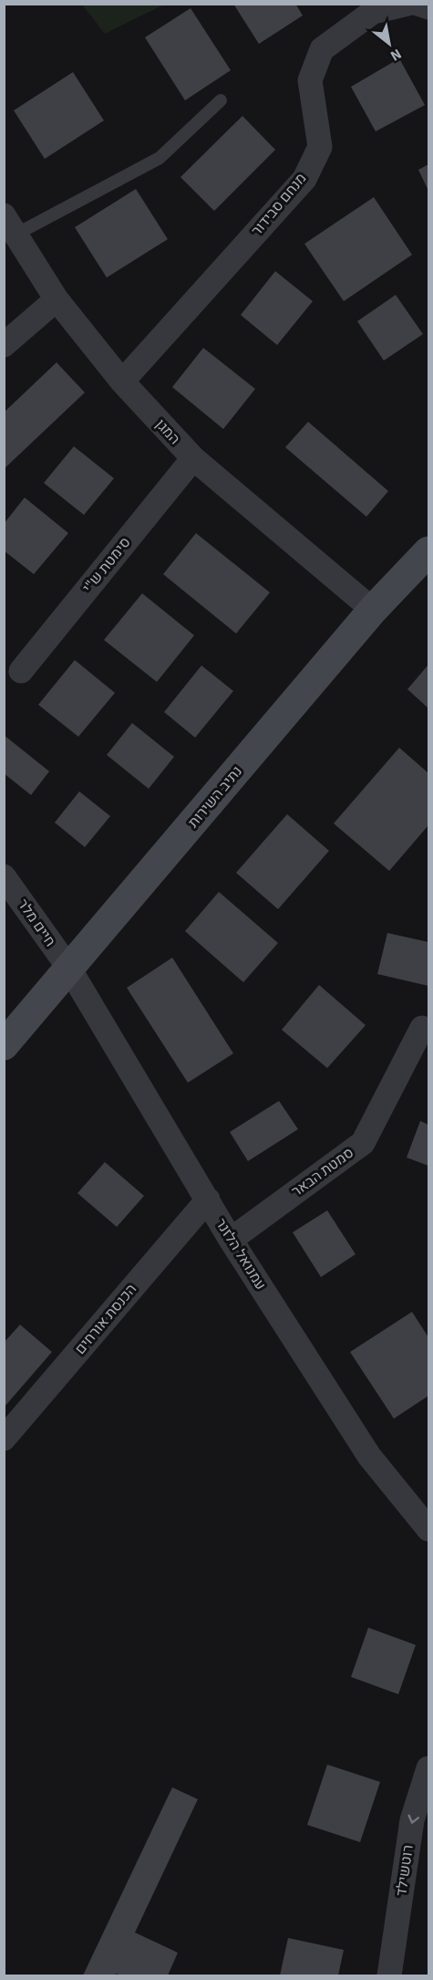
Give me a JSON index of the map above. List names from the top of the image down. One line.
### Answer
{"streets":{"street":["מנחם סבידור","המגן","סימטת ש\"י","נתיב השירות","חיים מלר","סמטת הבאר","עמנואל הלזנר","הכנסת אורחים","רוטשילד"]},"crossings":[["מנחם סבידור","המגן"],["המגן","סימטת ש\"י"],["המגן","נתיב השירות"],["נתיב השירות","חיים מלר"],["נתיב השירות","עמנואל הלזנר"],["חיים מלר","עמנואל הלזנר"],["סמטת הבאר","עמנואל הלזנר"],["עמנואל הלזנר","הכנסת אורחים"]],"one_way":["רוטשילד"],"north":"bottom right"}
